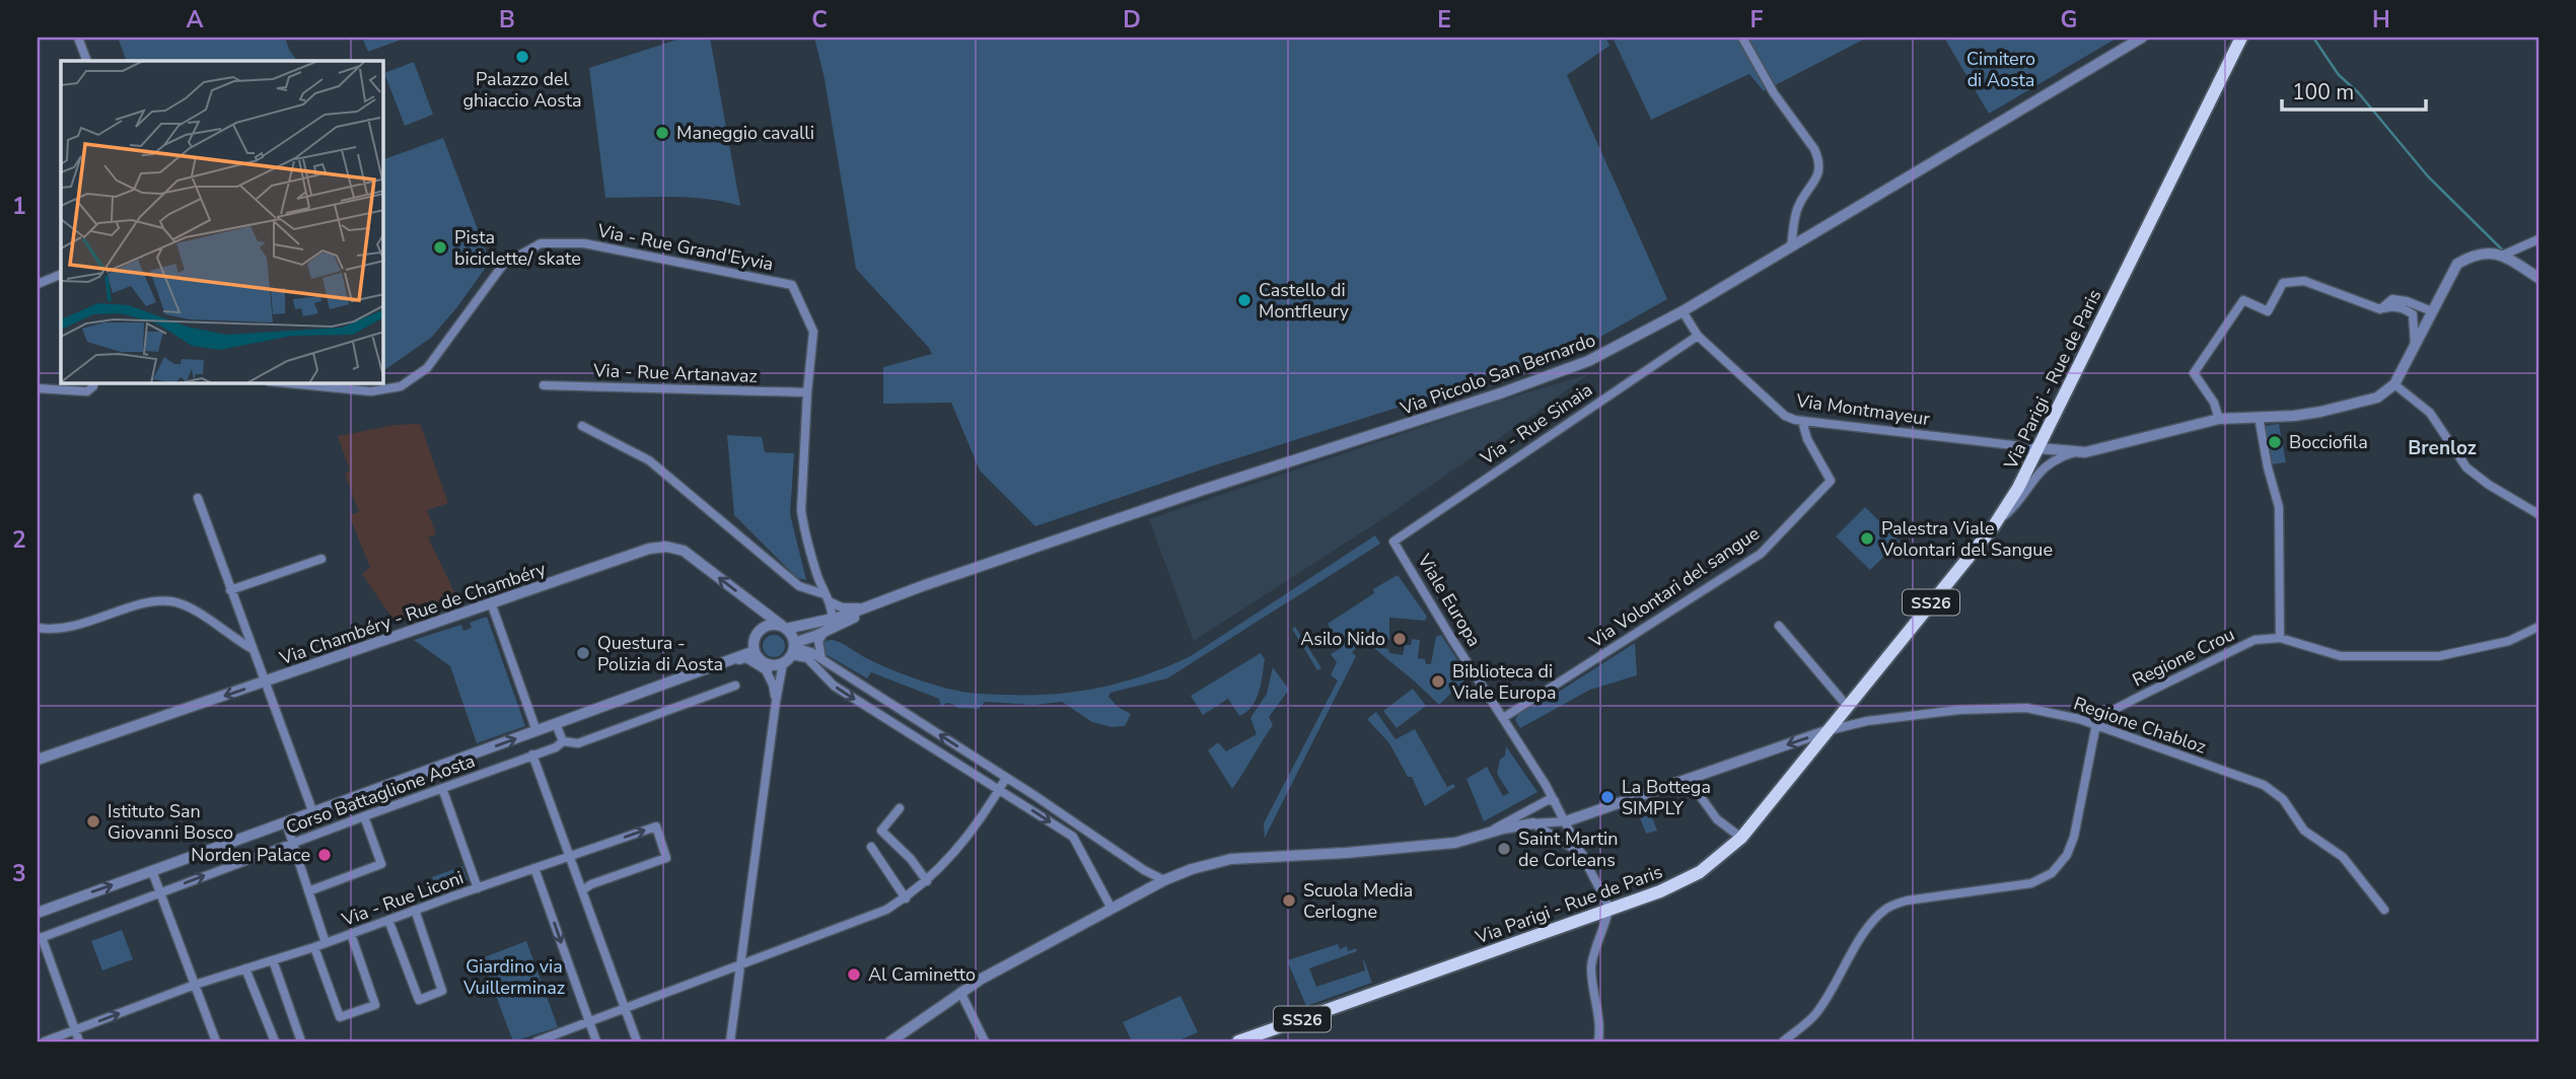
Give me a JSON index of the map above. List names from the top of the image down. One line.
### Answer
{"streets":{"main road":["Via Parigi - Rue de Paris","SS26"],"street":["Via - Rue Grand'Eyvia","Via - Rue Artanavaz","Via Piccolo San Bernardo","Via Montmayeur","Via - Rue Sinaia","Via Volontari del sangue","Viale Europa","Via Chambéry - Rue de Chambéry","Regione Crou","Regione Chabloz","Corso Battaglione Aosta","Via - Rue Liconi"]},"crossings":[["Via - Rue Grand'Eyvia","Via - Rue Artanavaz"],["Via - Rue Grand'Eyvia","Via Piccolo San Bernardo"],["Via Piccolo San Bernardo","Via Montmayeur"],["Via Piccolo San Bernardo","Via Chambéry - Rue de Chambéry"],["Via Piccolo San Bernardo","Corso Battaglione Aosta"],["Via Parigi - Rue de Paris","Via Montmayeur"],["Via Parigi - Rue de Paris","Viale Europa"],["Via Parigi - Rue de Paris","Regione Chabloz"],["Via Montmayeur","Via - Rue Sinaia"],["Via Montmayeur","Via Volontari del sangue"],["Via - Rue Sinaia","Viale Europa"],["Via Volontari del sangue","Viale Europa"],["Via Chambéry - Rue de Chambéry","Corso Battaglione Aosta"],["Regione Crou","Regione Chabloz"]],"one_way":["Via Chambéry - Rue de Chambéry"],"districts":["Brenloz"],"parks":["Cimitero di Aosta","Giardino via Vuillerminaz"],"places":["Palazzo del ghiaccio Aosta","Maneggio cavalli","Pista biciclette/ skate","Castello di Montfleury","Bocciofila","Palestra Viale Volontari del Sangue","Asilo Nido","Questura - Polizia di Aosta","Biblioteca di Viale Europa","La Bottega SIMPLY","Istituto San Giovanni Bosco","Saint Martin de Corleans","Norden Palace","Scuola Media Cerlogne","Al Caminetto"],"scale_bar":"100 m","grid":{"columns":["A","B","C","D","E","F","G","H"],"rows":["1","2","3"]}}
